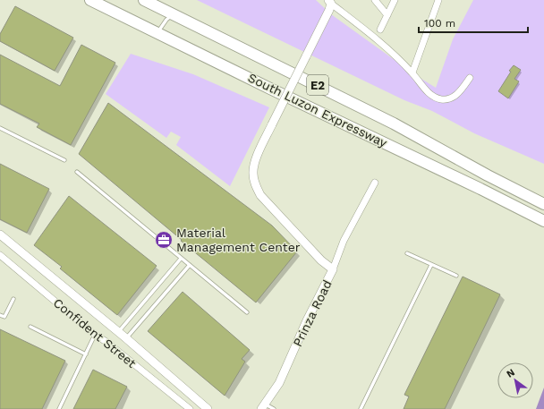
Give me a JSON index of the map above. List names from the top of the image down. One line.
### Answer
{"streets":{"highway":["E2","South Luzon Expressway"],"main road":["Prinza Road"],"street":["Confident Street"]},"places":{"office":["Material Management Center"]},"scale_bar":"100 m","north":"top left"}
